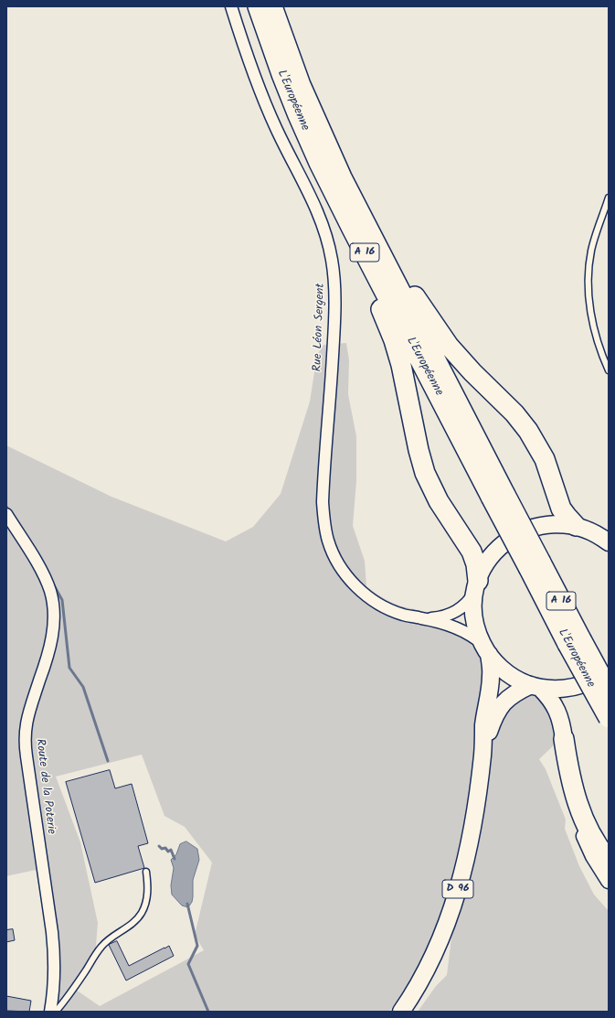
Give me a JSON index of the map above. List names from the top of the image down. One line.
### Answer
{"streets":{"highway":["L'Européenne","A 16"],"main road":["D 96"],"street":["Rue Léon Sergent","Route de la Poterie"]}}
